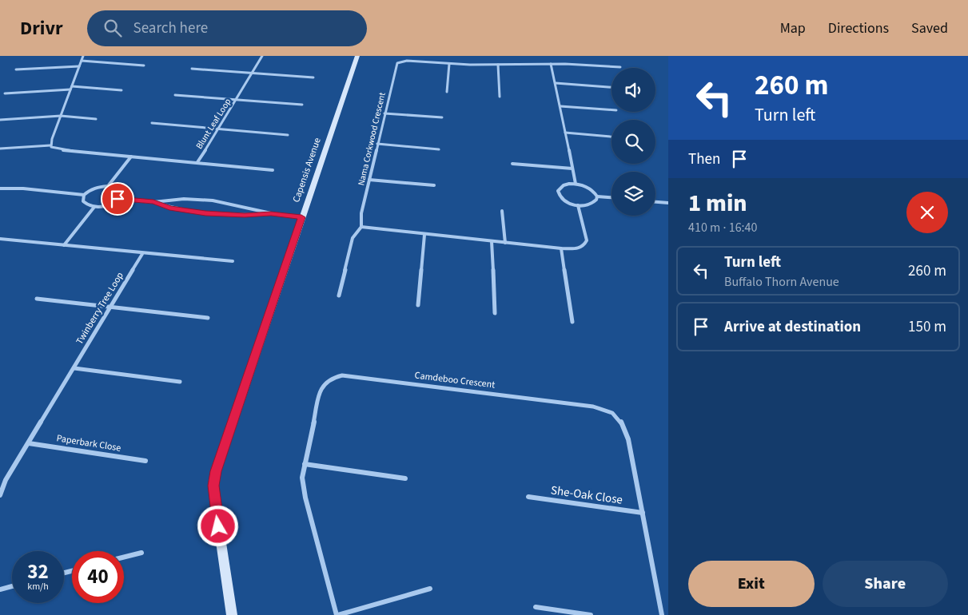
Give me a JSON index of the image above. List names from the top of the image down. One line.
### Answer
{"streets":{"street":["Blunt Leaf Loop","Nama Corkwood Crescent","Capensis Avenue","Twinberry Tree Loop","Camdeboo Crescent","Paperbark Close","She-Oak Close"]},"crossings":[["Twinberry Tree Loop","Paperbark Close"],["Camdeboo Crescent","She-Oak Close"]],"page":{"header":"Drivr","search":"Search here","nav":["Map","Directions","Saved"],"turn":["260 m","Turn left"],"then":"Then","heading":["1 min","410 m · 16:40"],"list":[{"name":"Turn left","note":"Buffalo Thorn Avenue","value":"260 m"},{"name":"Arrive at destination","value":"150 m"}],"speed":"32 km/h","limit":"40","buttons":["Exit","Share"]}}
